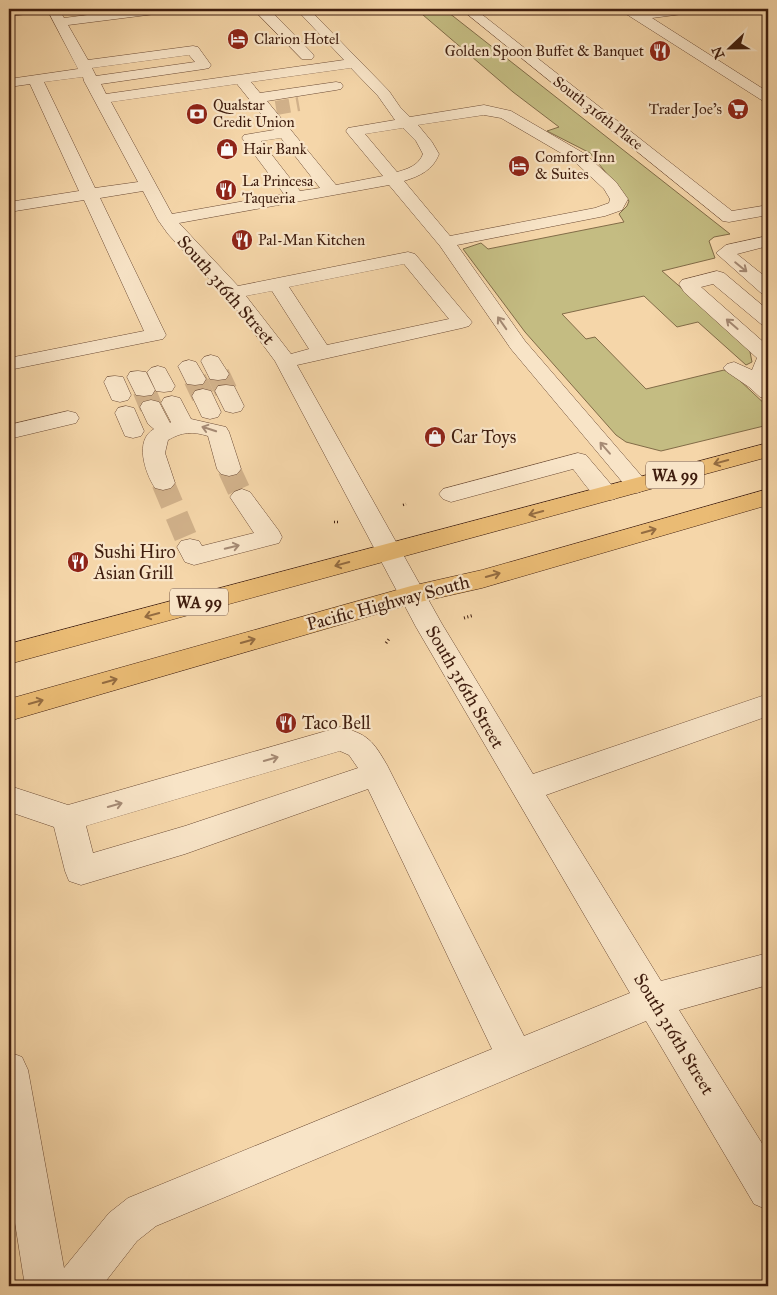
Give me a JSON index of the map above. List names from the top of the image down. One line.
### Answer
{"streets":{"main road":["WA 99","Pacific Highway South"],"street":["South 316th Place","South 316th Street"]},"crossings":[["South 316th Street","WA 99"],["South 316th Street","Pacific Highway South"]],"places":{"hotel":["Clarion Hotel","Comfort Inn & Suites"],"restaurant":["Golden Spoon Buffet & Banquet","La Princesa Taqueria","Pal-Man Kitchen","Sushi Hiro Asian Grill","Taco Bell"],"supermarket":["Trader Joe's"],"bank":["Qualstar Credit Union"],"shop":["Hair Bank","Car Toys"]},"north":"left"}
